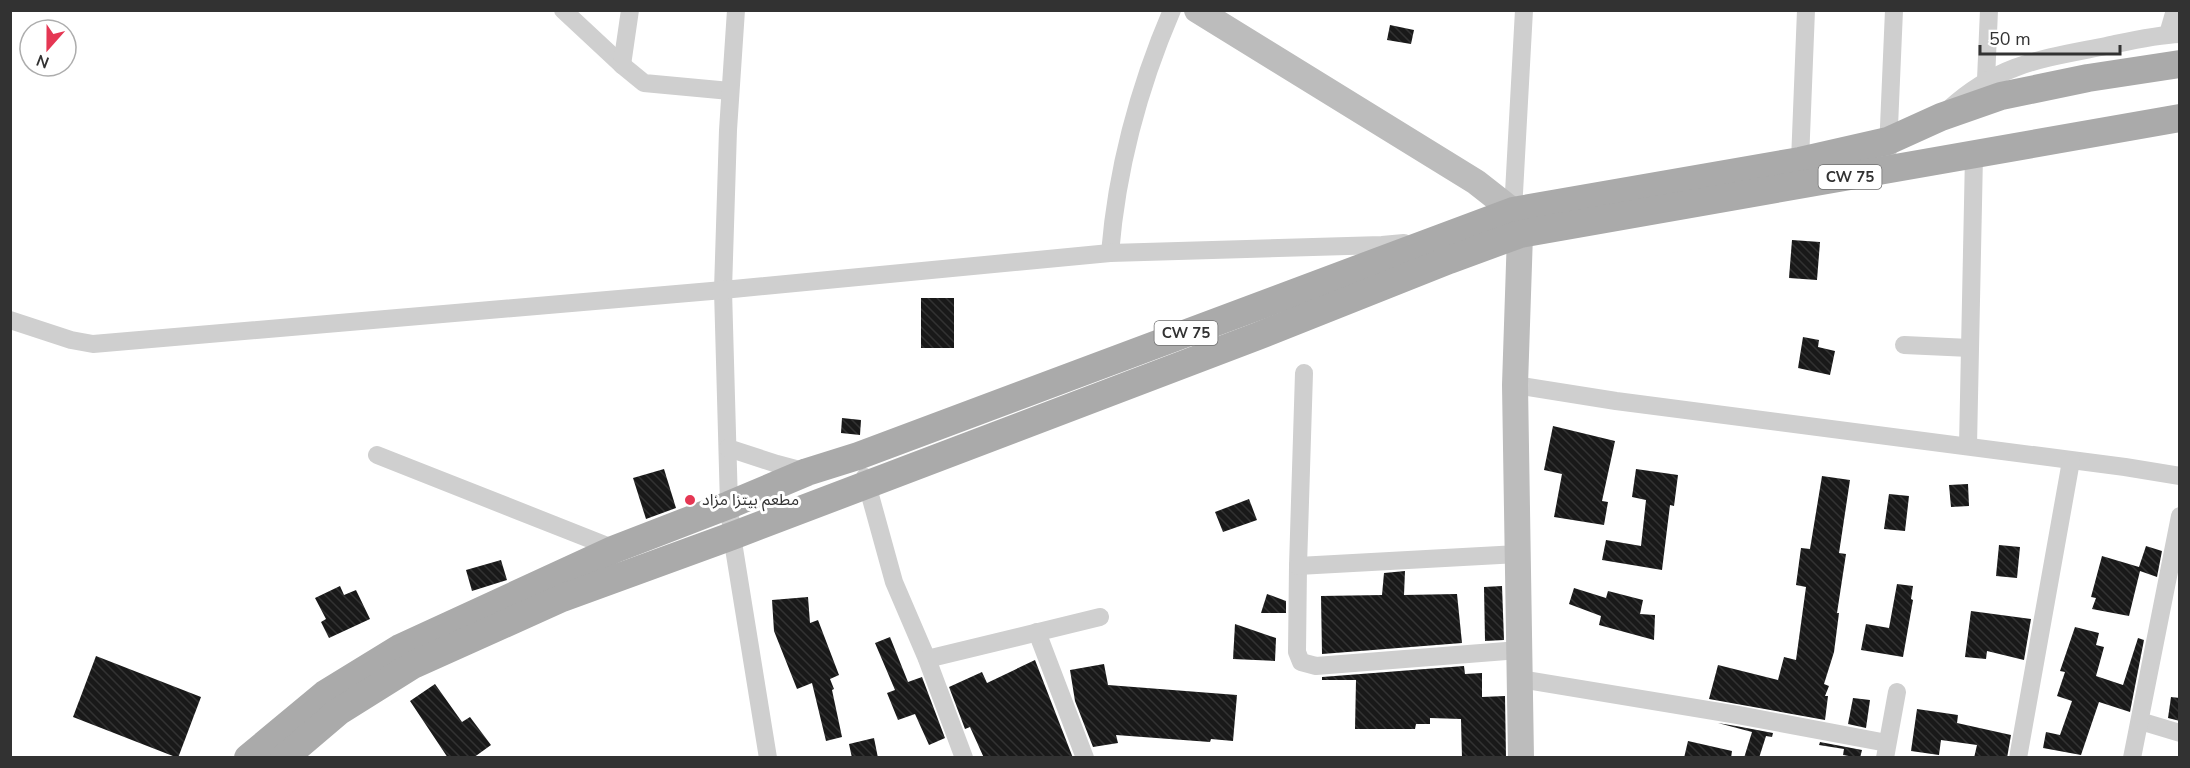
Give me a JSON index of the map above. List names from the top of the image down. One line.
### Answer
{"streets":{"main road":["CW 75"]},"places":["مطعم بيتزا مزاد"],"scale_bar":"50 m","north":"bottom"}
